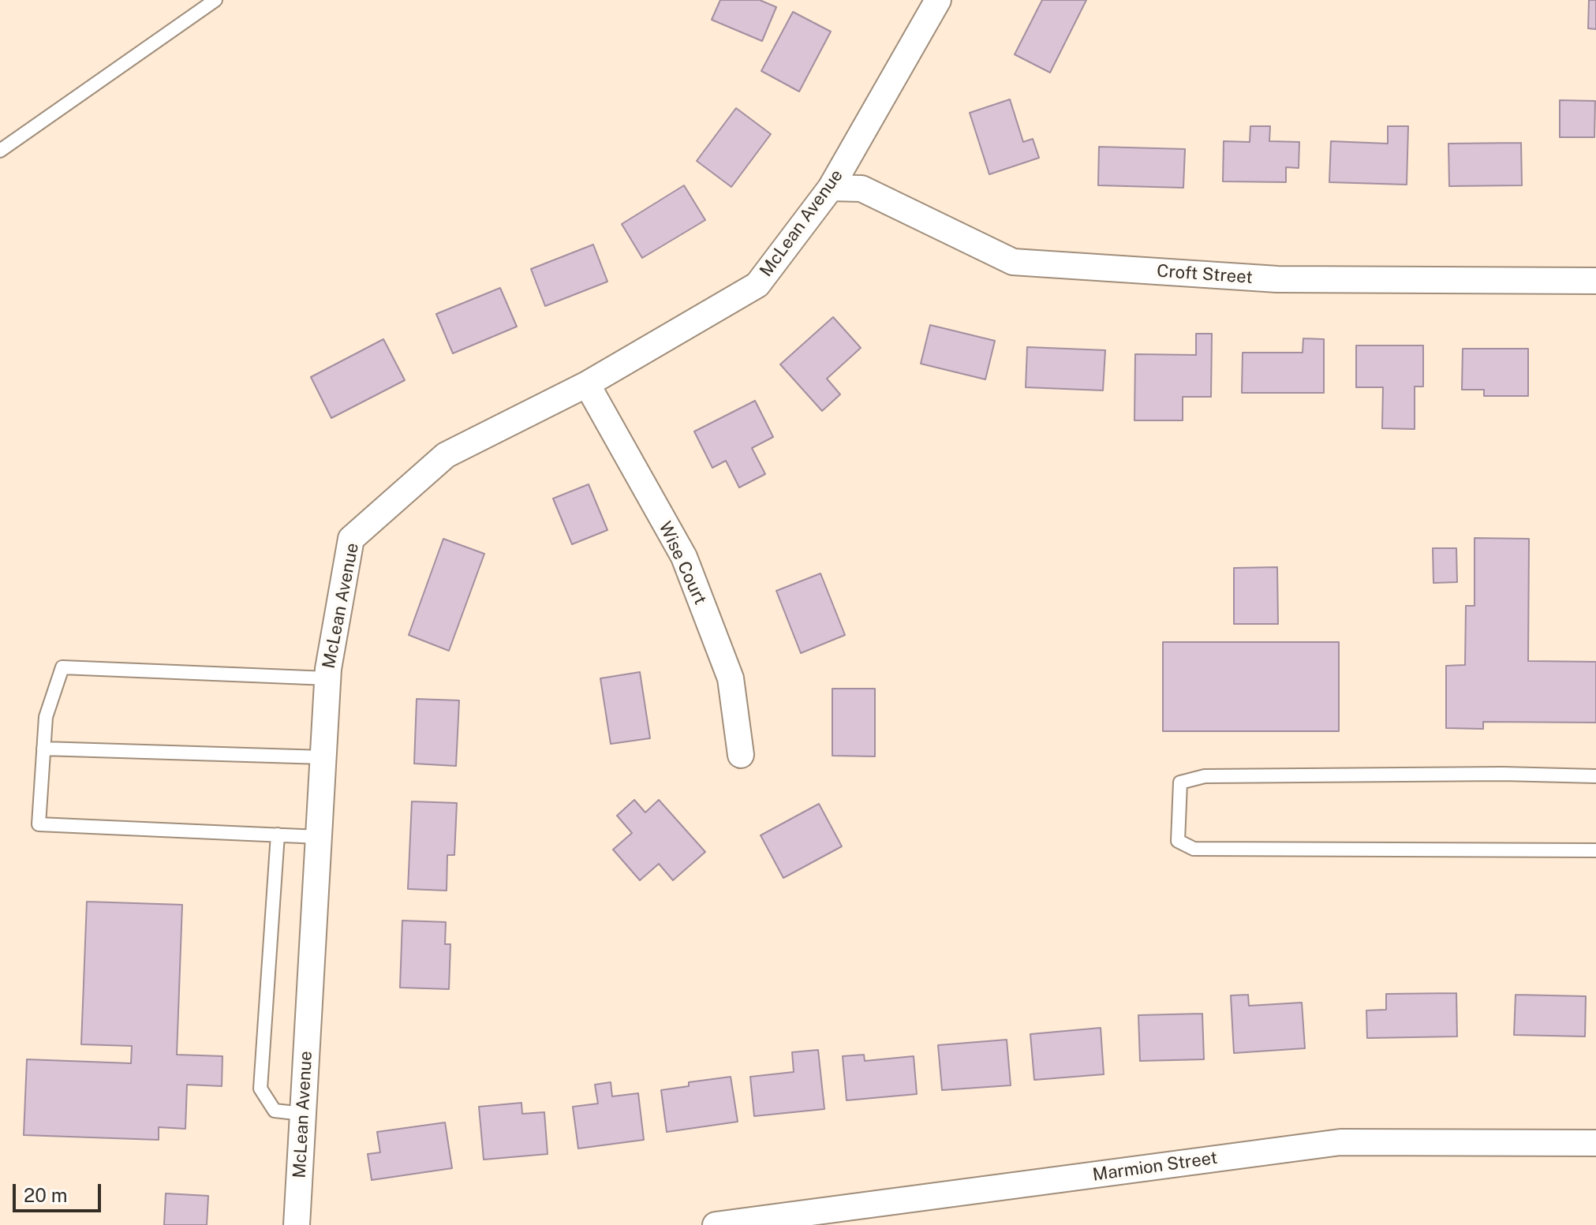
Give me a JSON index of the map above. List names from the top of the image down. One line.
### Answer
{"streets":{"street":["McLean Avenue","Croft Street","Wise Court","Marmion Street"]},"crossings":[["McLean Avenue","Croft Street"],["McLean Avenue","Wise Court"]],"scale_bar":"20 m"}
